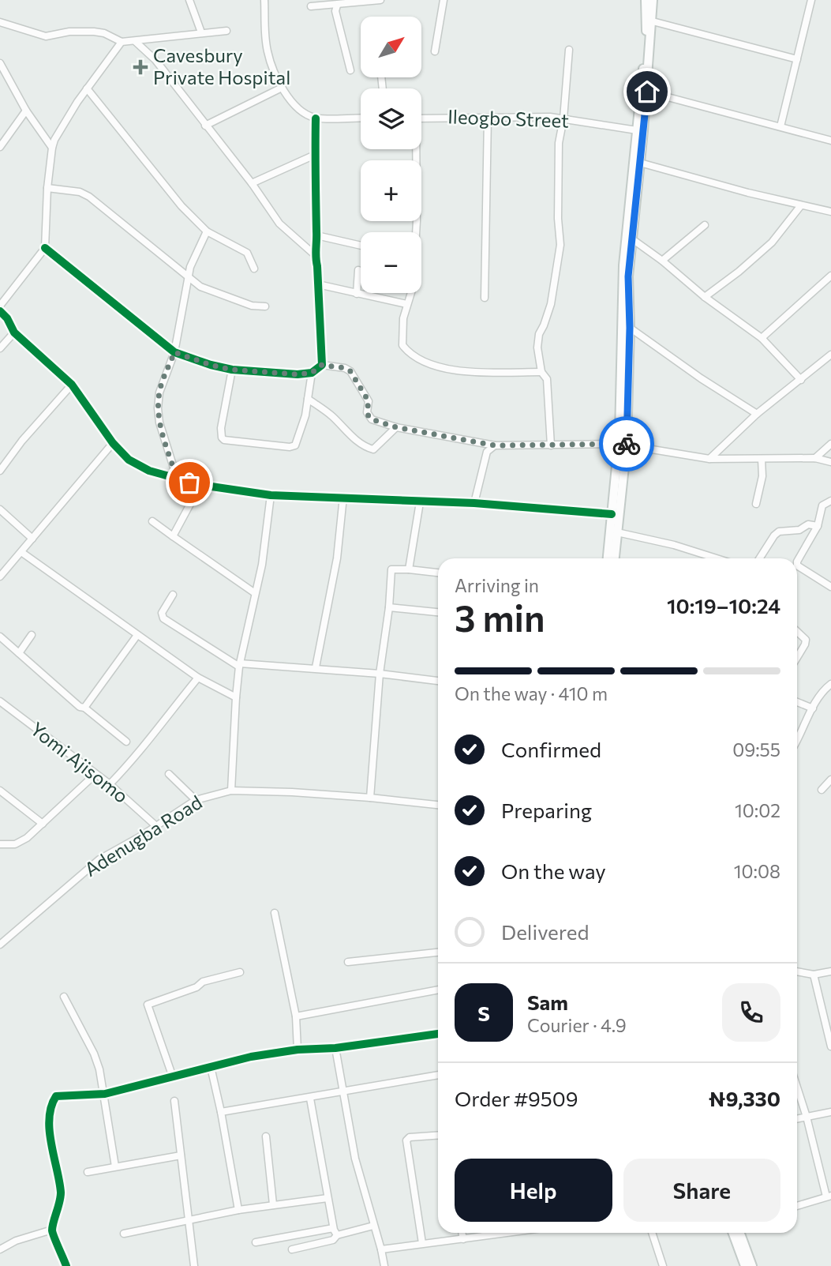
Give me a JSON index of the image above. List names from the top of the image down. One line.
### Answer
{"streets":{"street":["Ileogbo Street","Yomi Ajisomo","Adenugba Road"]},"crossings":[["Yomi Ajisomo","Adenugba Road"]],"places":{"health":["Cavesbury Private Hospital"]},"north":"top right","page":{"map_buttons":["+","−"],"heading":["3 min","Arriving in","10:19–10:24"],"panel":["Sam","Courier · 4.9","Order #9509","₦9,330"],"bar":"On the way · 410 m","list":[["Confirmed","09:55"],["Preparing","10:02"],["On the way","10:08"],"Delivered"],"round":"S","buttons":["Help","Share"]}}
